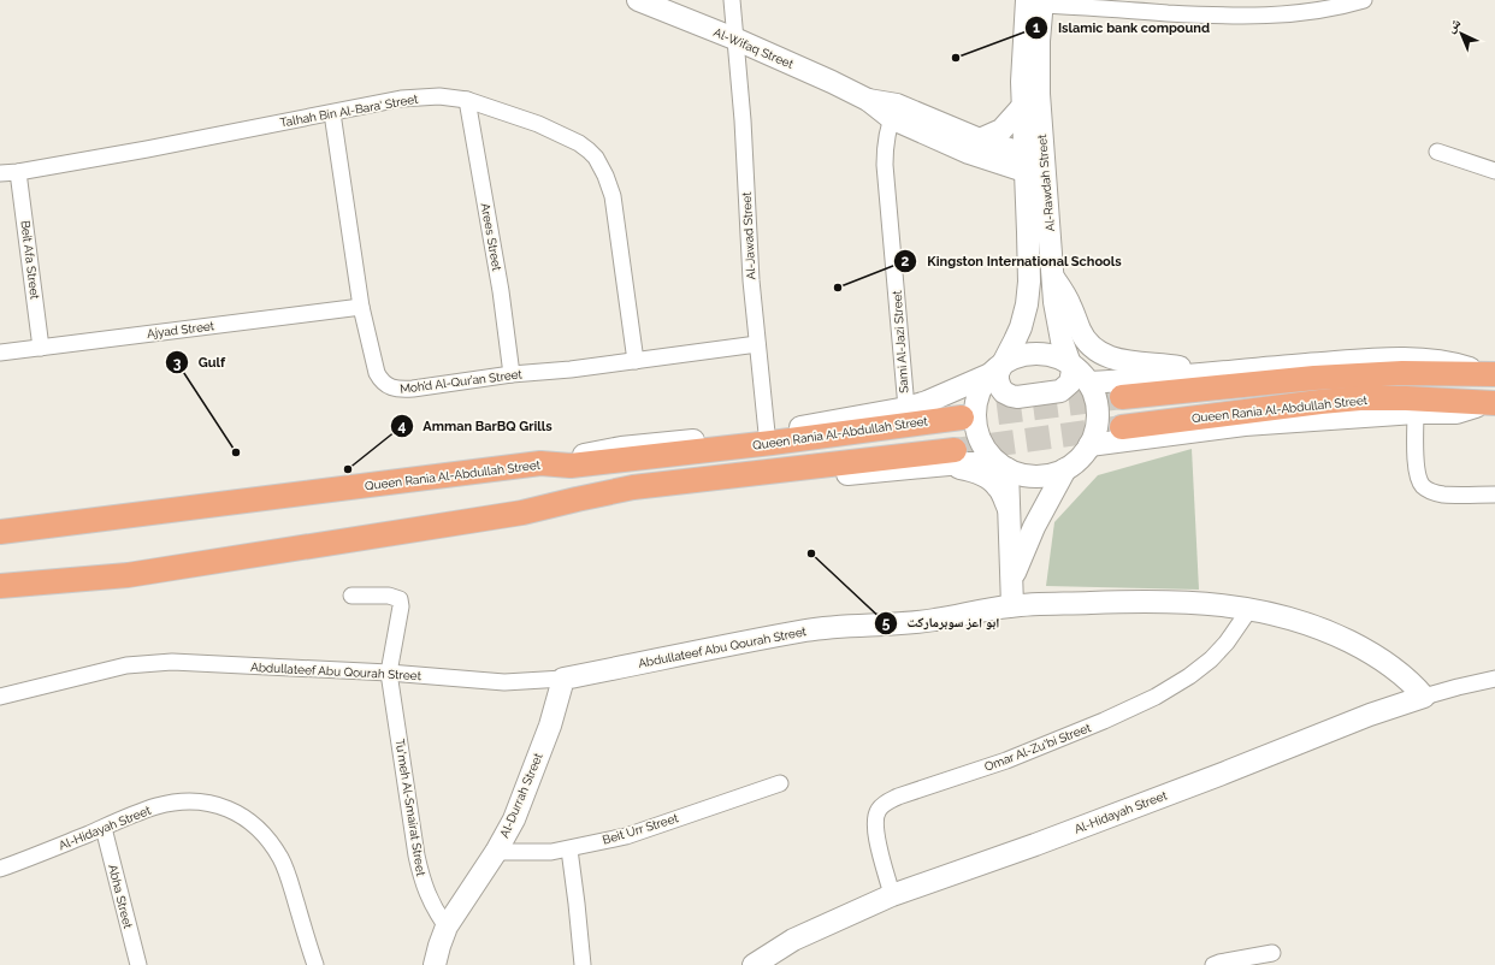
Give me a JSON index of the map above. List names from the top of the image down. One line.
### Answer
{"streets":{"main road":["Queen Rania Al-Abdullah Street"],"street":["Al-Wifaq Street","Talhah Bin Al-Bara' Street","Al-Rawdah Street","Al-Jawad Street","Arees Street","Beit Afa Street","Ajyad Street","Sami Al-Jazi Street","Moh’d Al-Qur’an Street","Abdullateef Abu Qourah Street","Omar Al-Zu'bi Street","Al-Durrah Street","Tu'meh Al-Smairat Street","Al-Hidayah Street","Beit Urr Street","Abha Street"]},"crossings":[["Al-Wifaq Street","Al-Rawdah Street"],["Al-Wifaq Street","Al-Jawad Street"],["Al-Wifaq Street","Sami Al-Jazi Street"],["Talhah Bin Al-Bara' Street","Arees Street"],["Talhah Bin Al-Bara' Street","Beit Afa Street"],["Talhah Bin Al-Bara' Street","Moh’d Al-Qur’an Street"],["Al-Jawad Street","Moh’d Al-Qur’an Street"],["Arees Street","Moh’d Al-Qur’an Street"],["Beit Afa Street","Ajyad Street"],["Ajyad Street","Moh’d Al-Qur’an Street"],["Abdullateef Abu Qourah Street","Omar Al-Zu'bi Street"],["Abdullateef Abu Qourah Street","Al-Durrah Street"],["Abdullateef Abu Qourah Street","Tu'meh Al-Smairat Street"],["Abdullateef Abu Qourah Street","Al-Hidayah Street"],["Omar Al-Zu'bi Street","Al-Hidayah Street"],["Al-Durrah Street","Tu'meh Al-Smairat Street"],["Al-Durrah Street","Beit Urr Street"],["Al-Hidayah Street","Abha Street"]],"places":["Islamic bank compound","Kingston International Schools","Gulf","Amman BarBQ Grills","ابو اعز سوبرماركت"],"north":"top left"}
